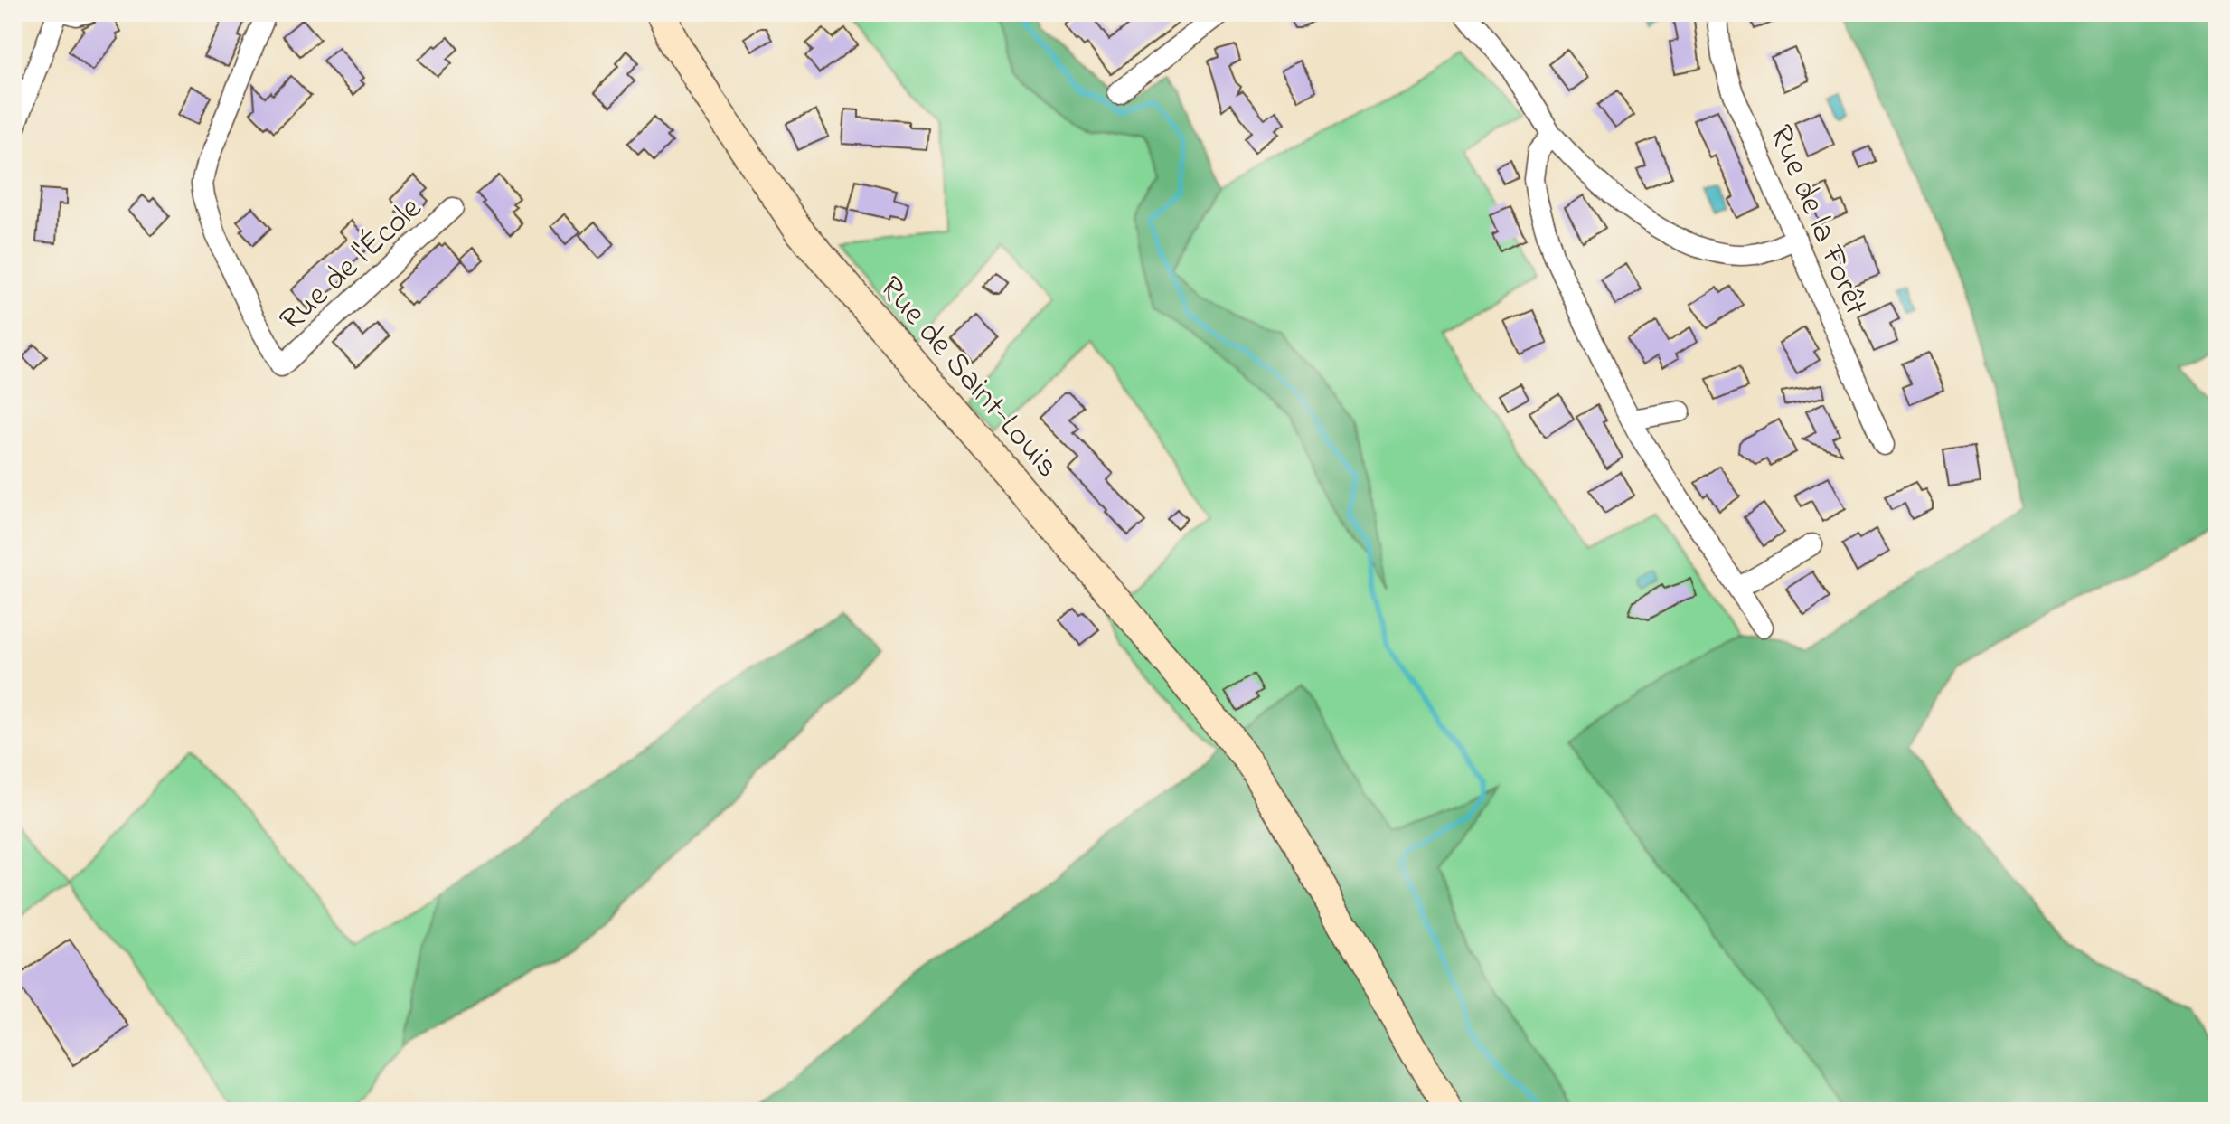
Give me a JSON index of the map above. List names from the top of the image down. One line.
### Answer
{"streets":{"street":["Rue de la Forêt","Rue de l'École","Rue de Saint-Louis"]}}
